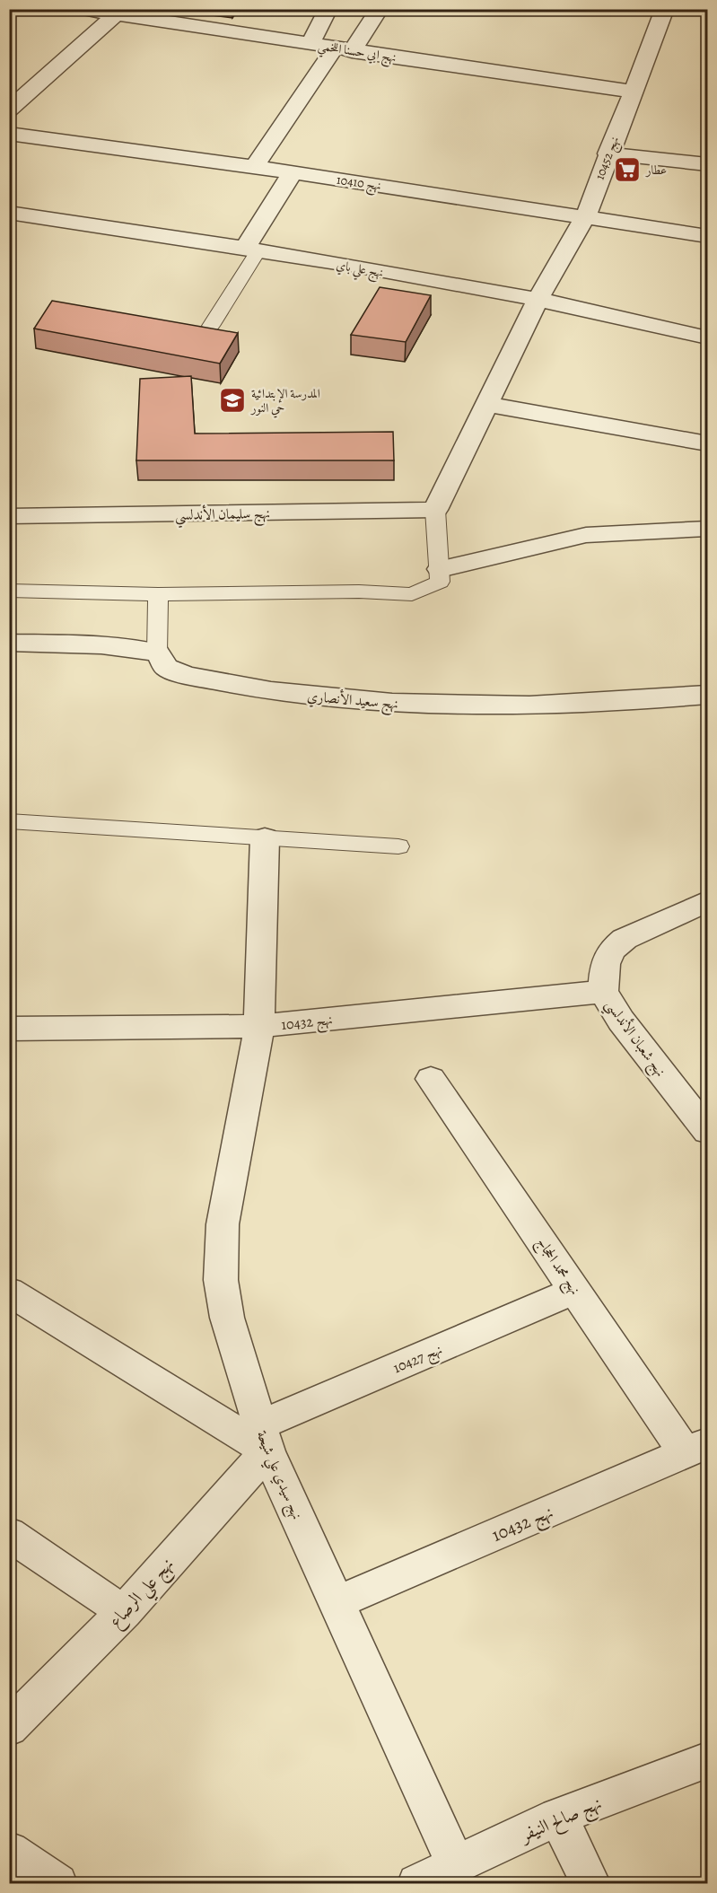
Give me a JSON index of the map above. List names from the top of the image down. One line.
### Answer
{"streets":{"street":["نهج ابي حسنا اللخمي","نهج 10452","نهج 10410","نهج علي باي","نهج سليمان الأندلسي","نهج سعيد الأنصاري","نهج 10432","نهج شعبان الأندلسي","نهج محمد الحجاج","نهج 10427","نهج سيدي علي شيحة","نهج علي الرصاع","نهج صالح النيفر"]},"crossings":[["نهج ابي حسنا اللخمي","نهج 10452"],["نهج 10452","نهج 10410"],["نهج 10452","نهج علي باي"],["نهج 10452","نهج سليمان الأندلسي"],["نهج 10432","نهج شعبان الأندلسي"],["نهج 10432","نهج محمد الحجاج"],["نهج 10432","نهج سيدي علي شيحة"],["نهج محمد الحجاج","نهج 10427"],["نهج 10427","نهج سيدي علي شيحة"],["نهج 10427","نهج علي الرصاع"],["نهج سيدي علي شيحة","نهج علي الرصاع"],["نهج سيدي علي شيحة","نهج صالح النيفر"]],"places":{"supermarket":["عطار"],"school or university":["المدرسة الإبتدائية حي النور"]}}
